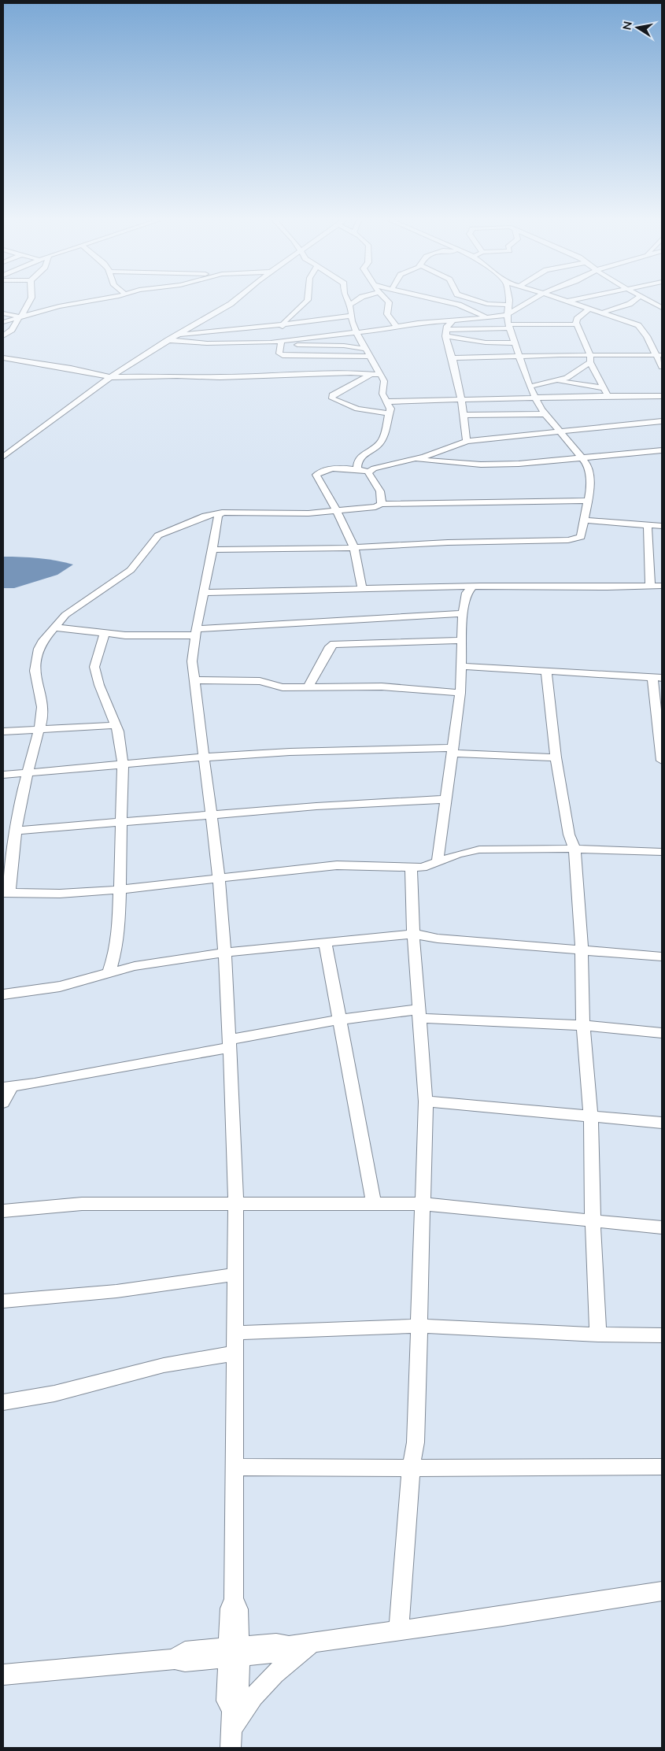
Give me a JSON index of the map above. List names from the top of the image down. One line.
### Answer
{"north":"left"}
